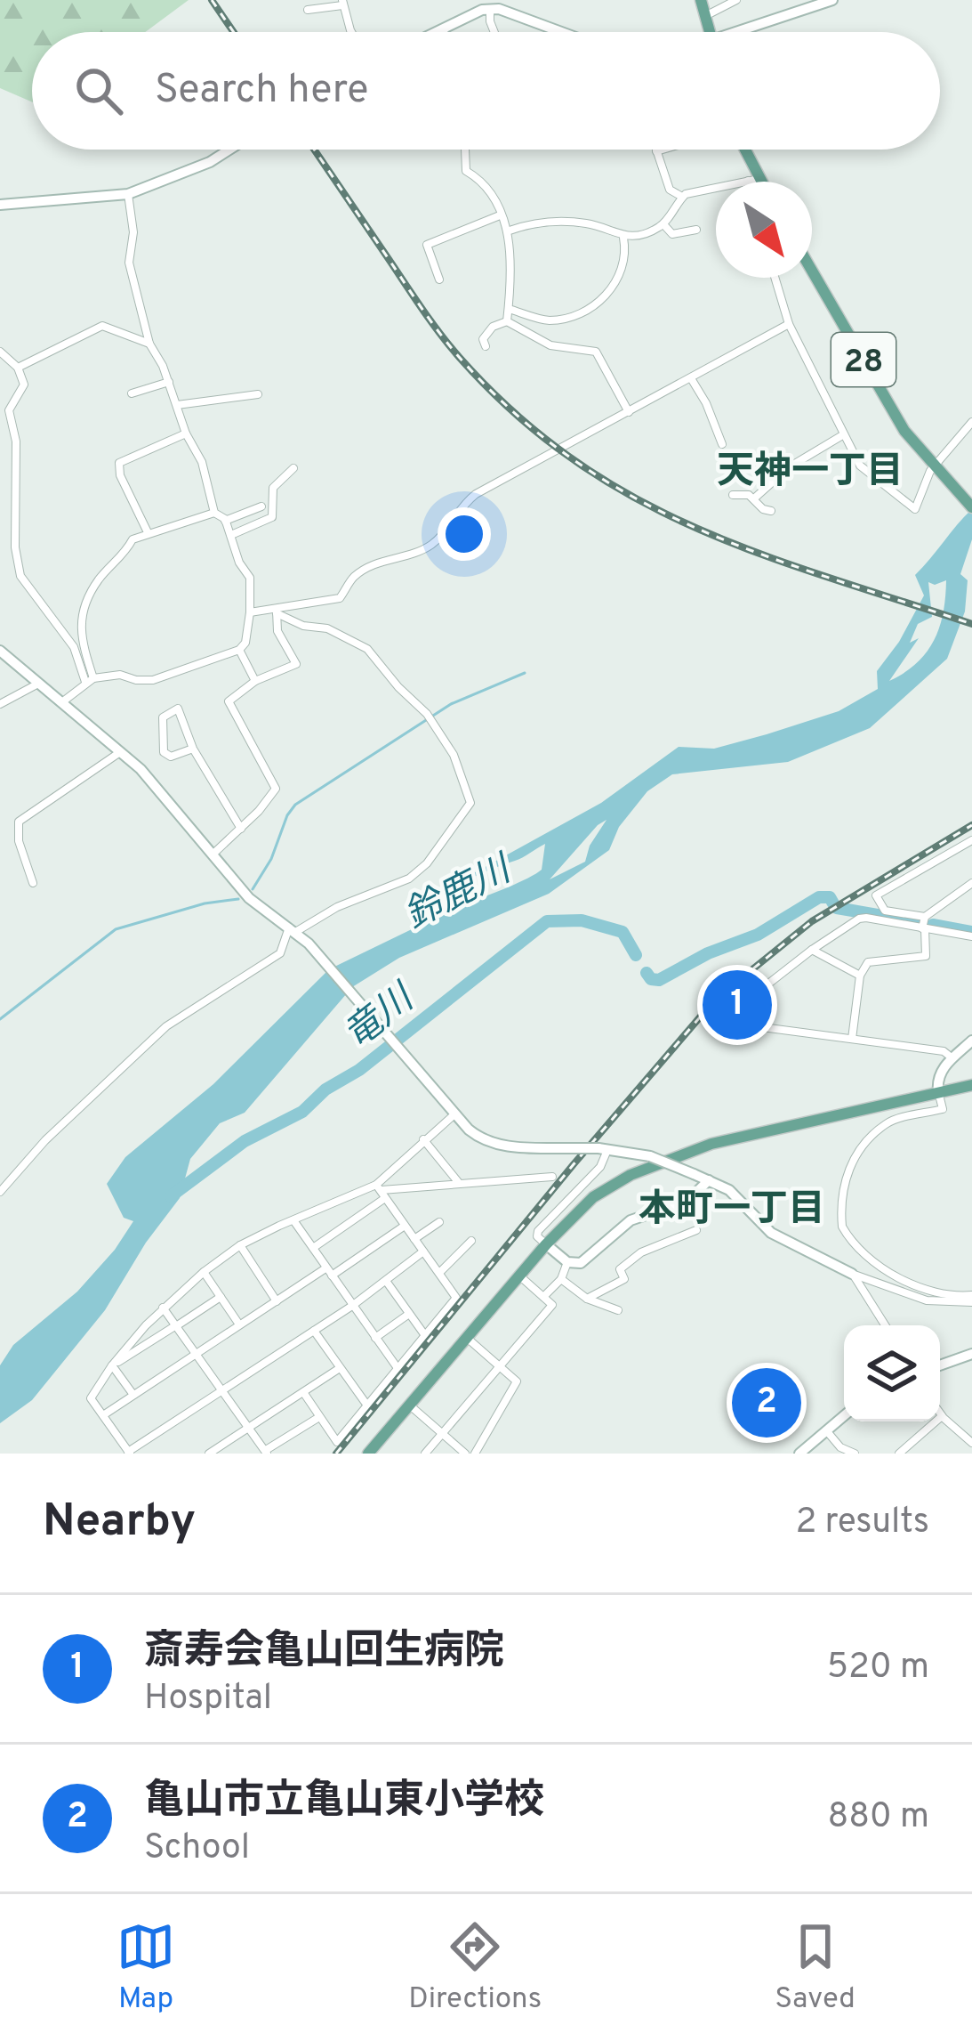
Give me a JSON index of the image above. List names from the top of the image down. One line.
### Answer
{"streets":{"main road":["28"]},"districts":["天神一丁目","本町一丁目"],"water":["鈴鹿川","竜川"],"north":"bottom right","page":{"search":"Search here","pins":["1","2"],"heading":["Nearby","2 results"],"list":[{"mark":"1","name":"斎寿会亀山回生病院","note":"Hospital","value":"520 m"},{"mark":"2","name":"亀山市立亀山東小学校","note":"School","value":"880 m"}],"nav":["Map","Directions","Saved"]}}
